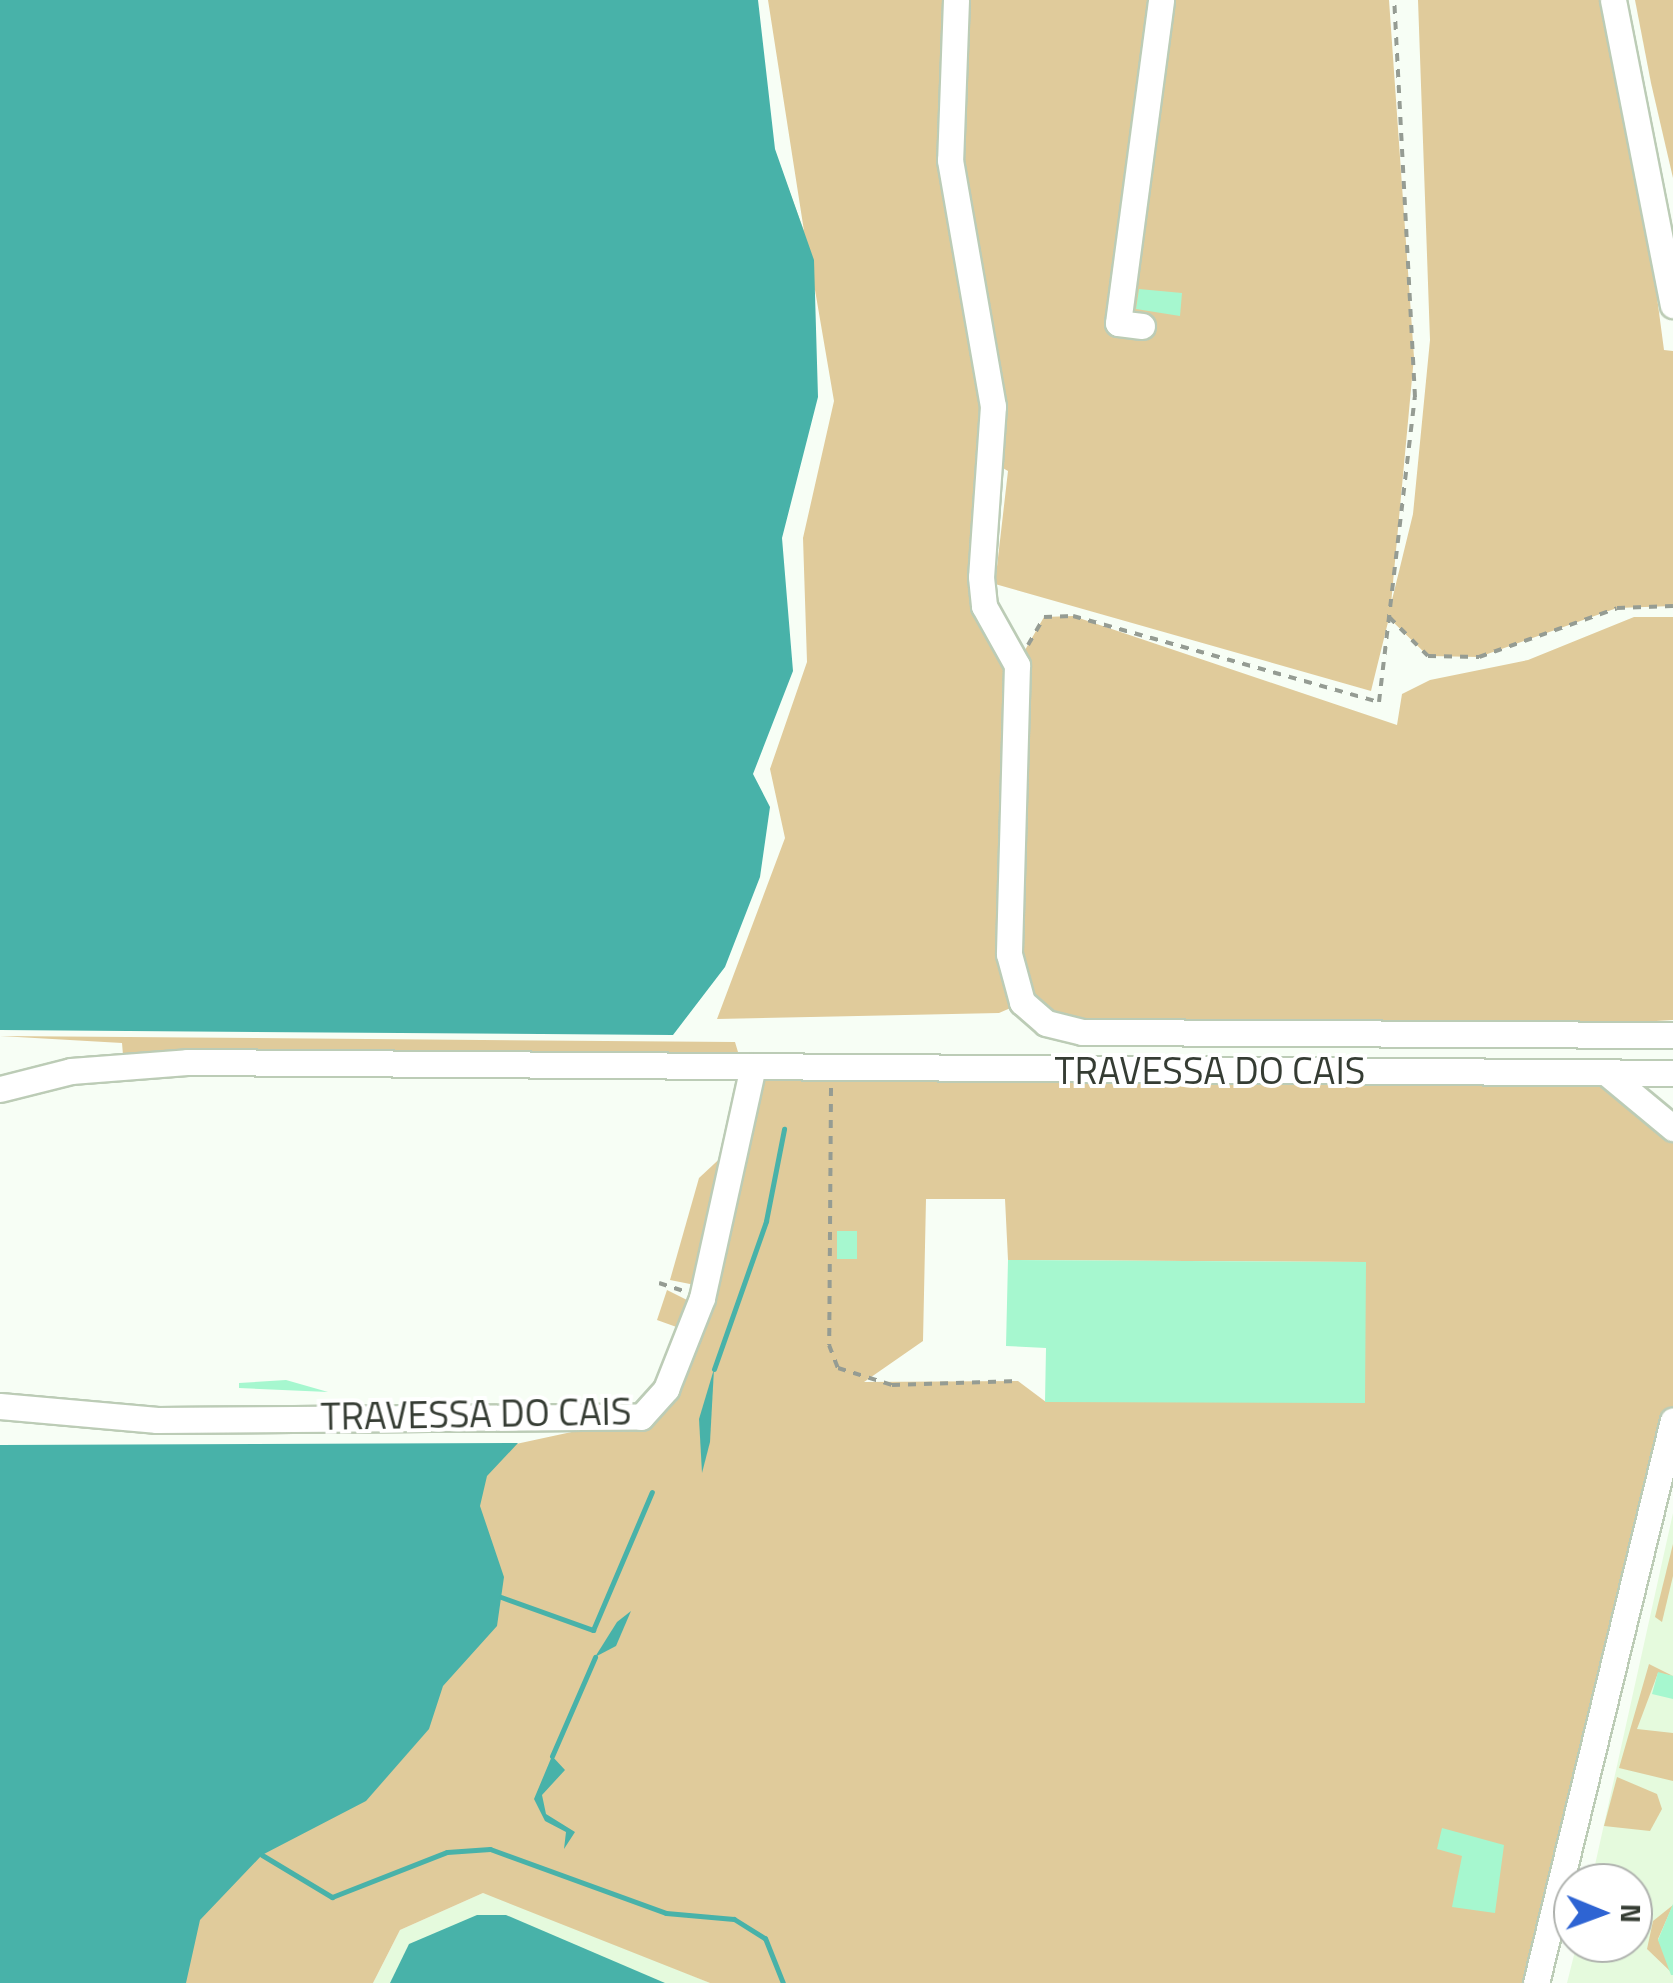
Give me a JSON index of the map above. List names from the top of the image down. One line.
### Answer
{"streets":{"street":["TRAVESSA DO CAIS"]},"north":"right"}
